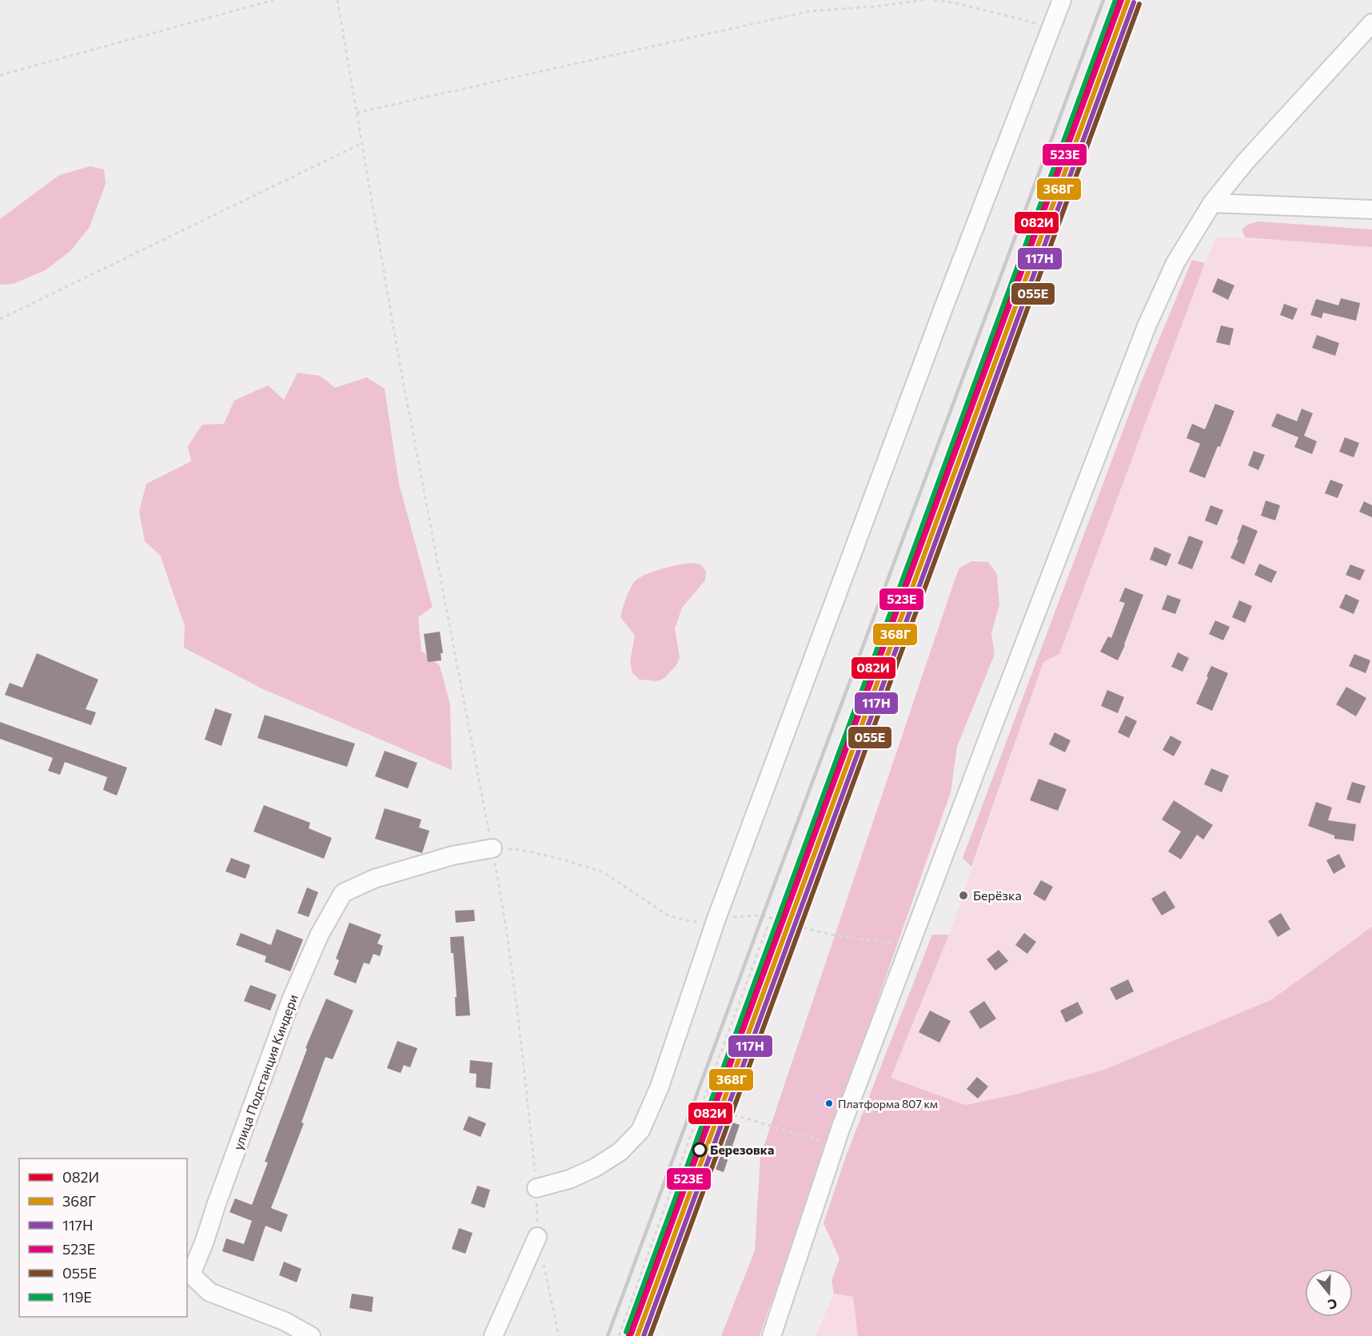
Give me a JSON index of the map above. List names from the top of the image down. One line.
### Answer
{"streets":{"street":["улица Подстанция Киндери"]},"places":["Берёзка","Платформа 807 км","Березовка"],"lines":["transit line 082И","transit line 368Г","transit line 523Е","transit line 119Е","transit line 117Н","transit line 055Е"],"legend":["082И","368Г","117Н","523Е","055Е","119Е"],"north":"bottom"}
